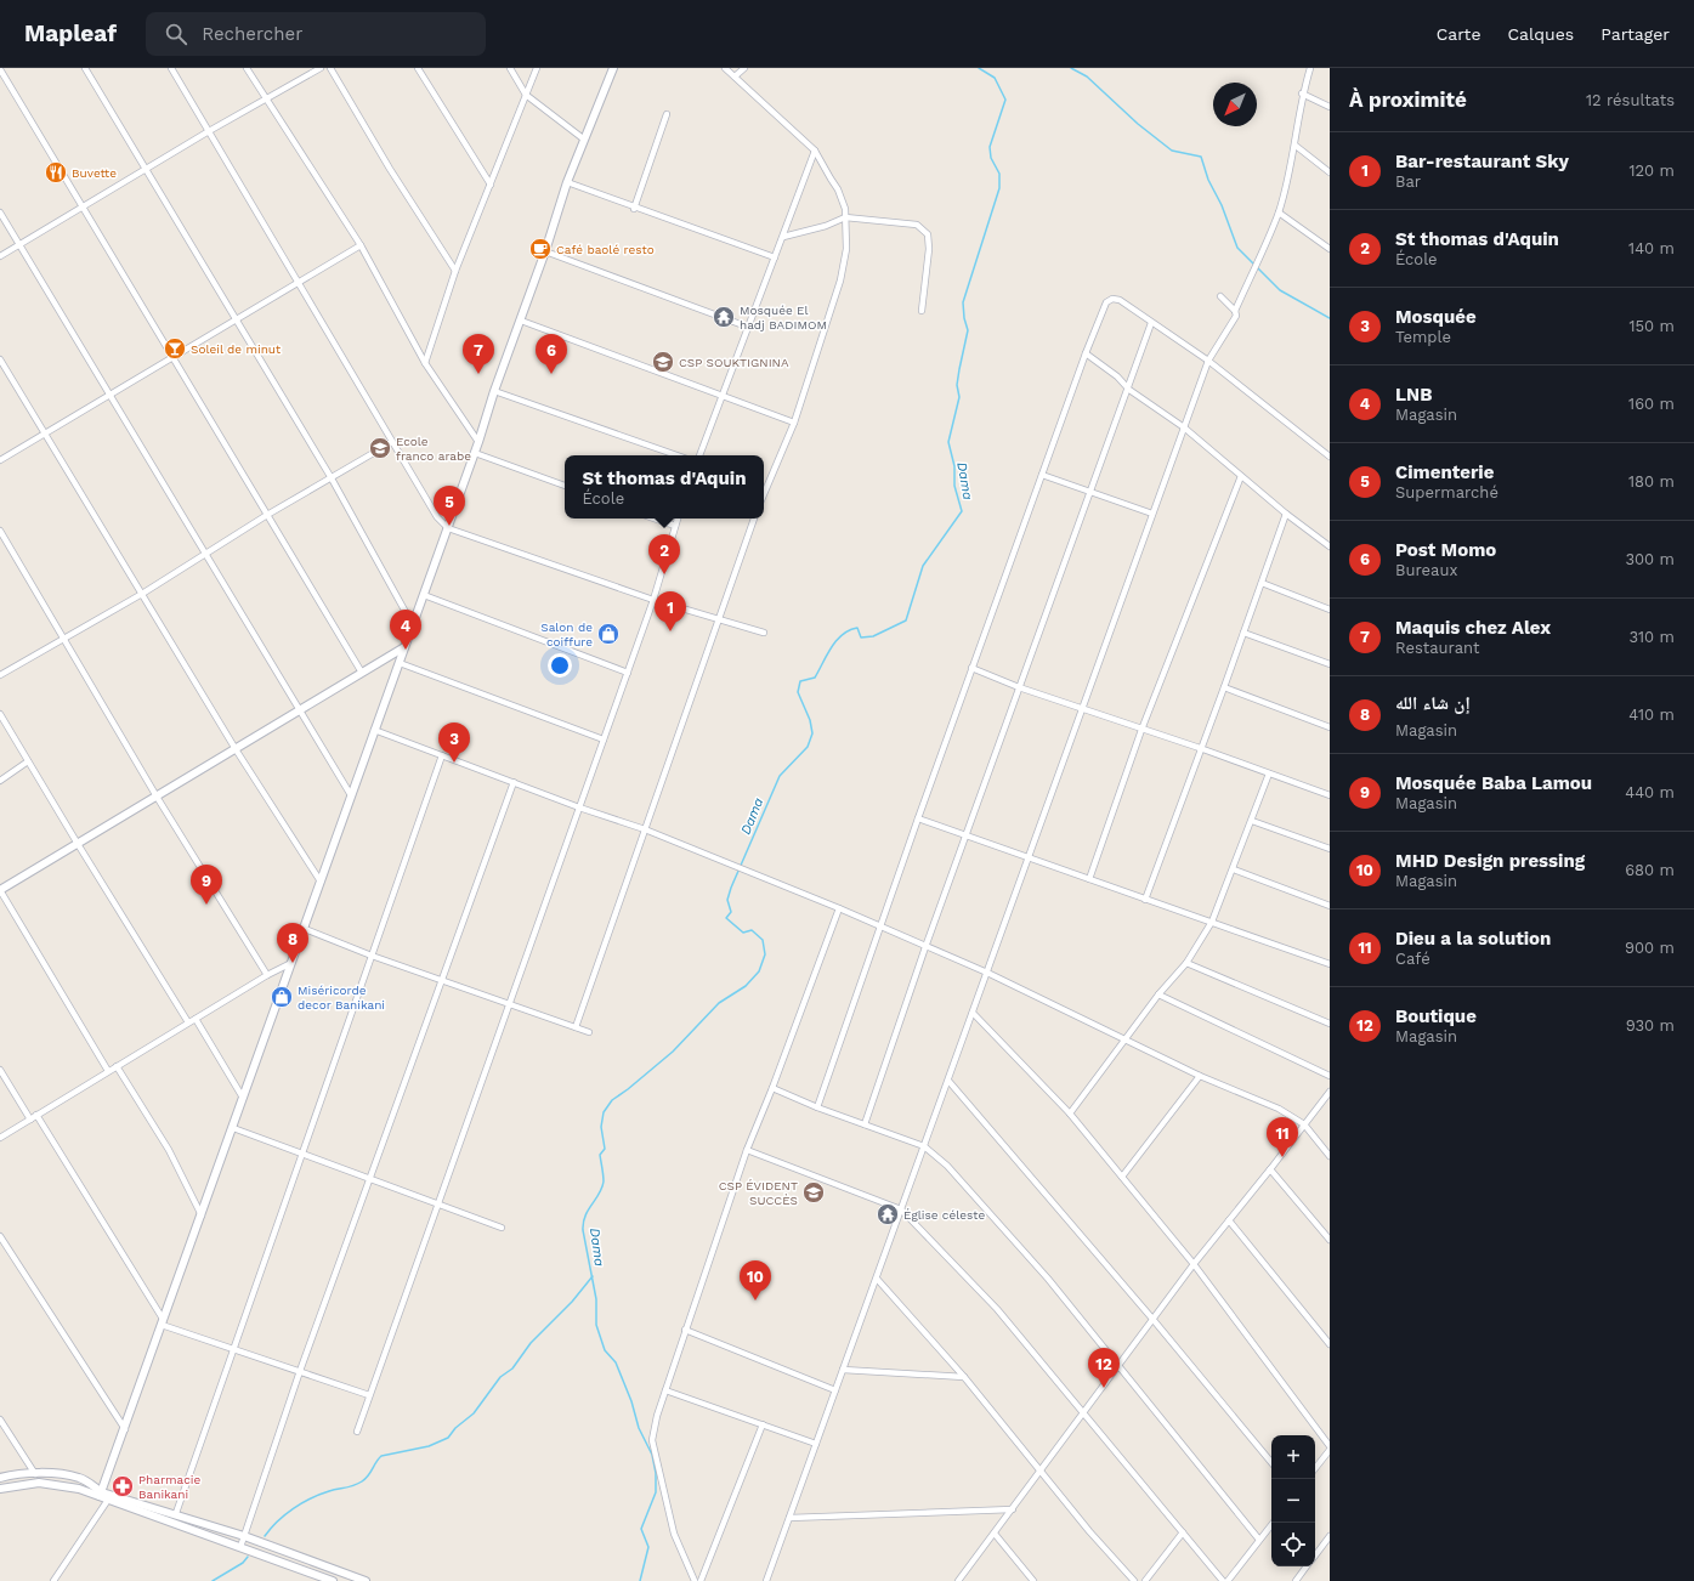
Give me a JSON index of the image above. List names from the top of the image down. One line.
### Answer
{"water":["Dama"],"places":{"restaurant":["Buvette"],"cafe":["Café baolé resto"],"temple":["Mosquée El hadj BADIMOM","Église céleste"],"bar":["Soleil de minut"],"school or university":["CSP SOUKTIGNINA","Ecole franco arabe","CSP ÉVIDENT SUCCÈS"],"shop":["Salon de coiffure","Miséricorde decor Banikani"],"pharmacy":["Pharmacie Banikani"]},"north":"bottom left","page":{"header":"Mapleaf","search":"Rechercher","nav":["Carte","Calques","Partager"],"heading":["À proximité","12 résultats"],"list":[{"mark":"1","name":"Bar-restaurant Sky","note":"Bar","value":"120 m"},{"mark":"2","name":"St thomas d'Aquin","note":"École","value":"140 m"},{"mark":"3","name":"Mosquée","note":"Temple","value":"150 m"},{"mark":"4","name":"LNB","note":"Magasin","value":"160 m"},{"mark":"5","name":"Cimenterie","note":"Supermarché","value":"180 m"},{"mark":"6","name":"Post Momo","note":"Bureaux","value":"300 m"},{"mark":"7","name":"Maquis chez Alex","note":"Restaurant","value":"310 m"},{"mark":"8","name":"إن شاء الله","note":"Magasin","value":"410 m"},{"mark":"9","name":"Mosquée Baba Lamou","note":"Magasin","value":"440 m"},{"mark":"10","name":"MHD Design pressing","note":"Magasin","value":"680 m"},{"mark":"11","name":"Dieu a la solution","note":"Café","value":"900 m"},{"mark":"12","name":"Boutique","note":"Magasin","value":"930 m"}],"pins":["6","7","5","2","1","4","3","9","8","11","10","12"],"popup":["St thomas d'Aquin","École"],"map_buttons":["+","−"]}}
